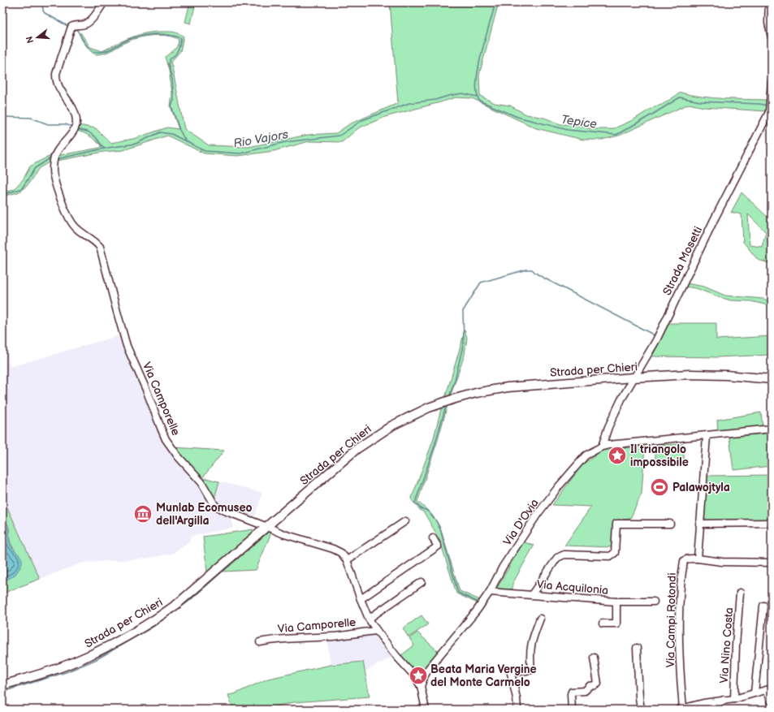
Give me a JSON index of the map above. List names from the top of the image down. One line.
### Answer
{"streets":{"main road":["Strada per Chieri"],"street":["Strada Mosetti","Via Camporelle","Via D'Ovia","Via Acquilonia","Via Campi Rotondi","Via Nino Costa"]},"crossings":[["Strada Mosetti","Strada per Chieri"],["Strada Mosetti","Via D'Ovia"],["Strada per Chieri","Via Camporelle"],["Via Camporelle","Via D'Ovia"],["Via D'Ovia","Via Acquilonia"]],"water":["Tepice","Rio Vajors"],"places":{"place":["Il triangolo impossibile","Beata Maria Vergine del Monte Carmelo"],"sports":["Palawojtyla"],"museum":["Munlab Ecomuseo dell'Argilla"]},"north":"left"}
